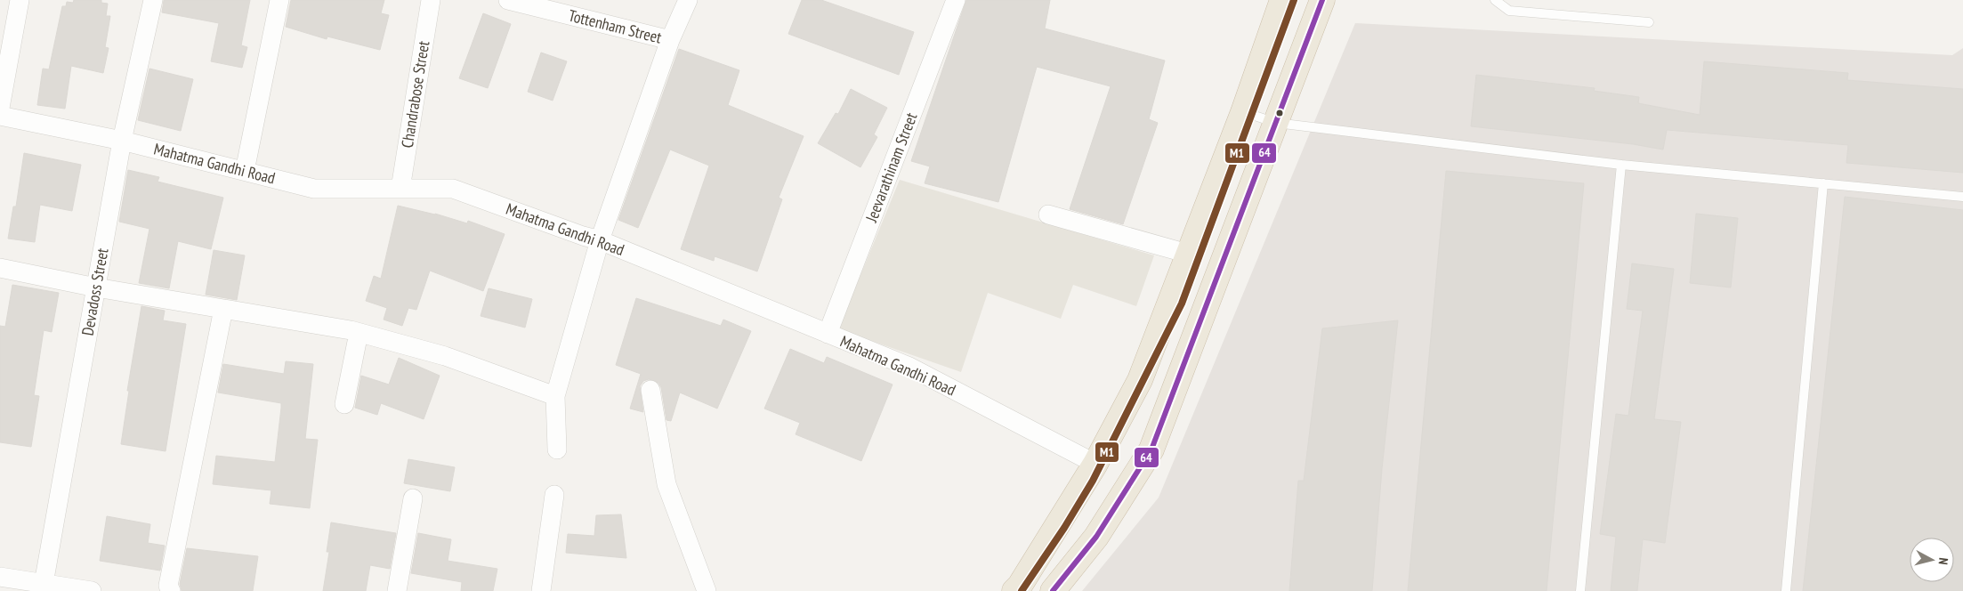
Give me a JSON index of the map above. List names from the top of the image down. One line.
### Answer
{"streets":{"street":["Tottenham Street","Chandrabose Street","Mahatma Gandhi Road","Jeevarathinam Street","Devadoss Street"]},"crossings":[["Chandrabose Street","Mahatma Gandhi Road"],["Mahatma Gandhi Road","Jeevarathinam Street"],["Mahatma Gandhi Road","Devadoss Street"]],"lines":["transit line M1","transit line 64"],"north":"right"}
